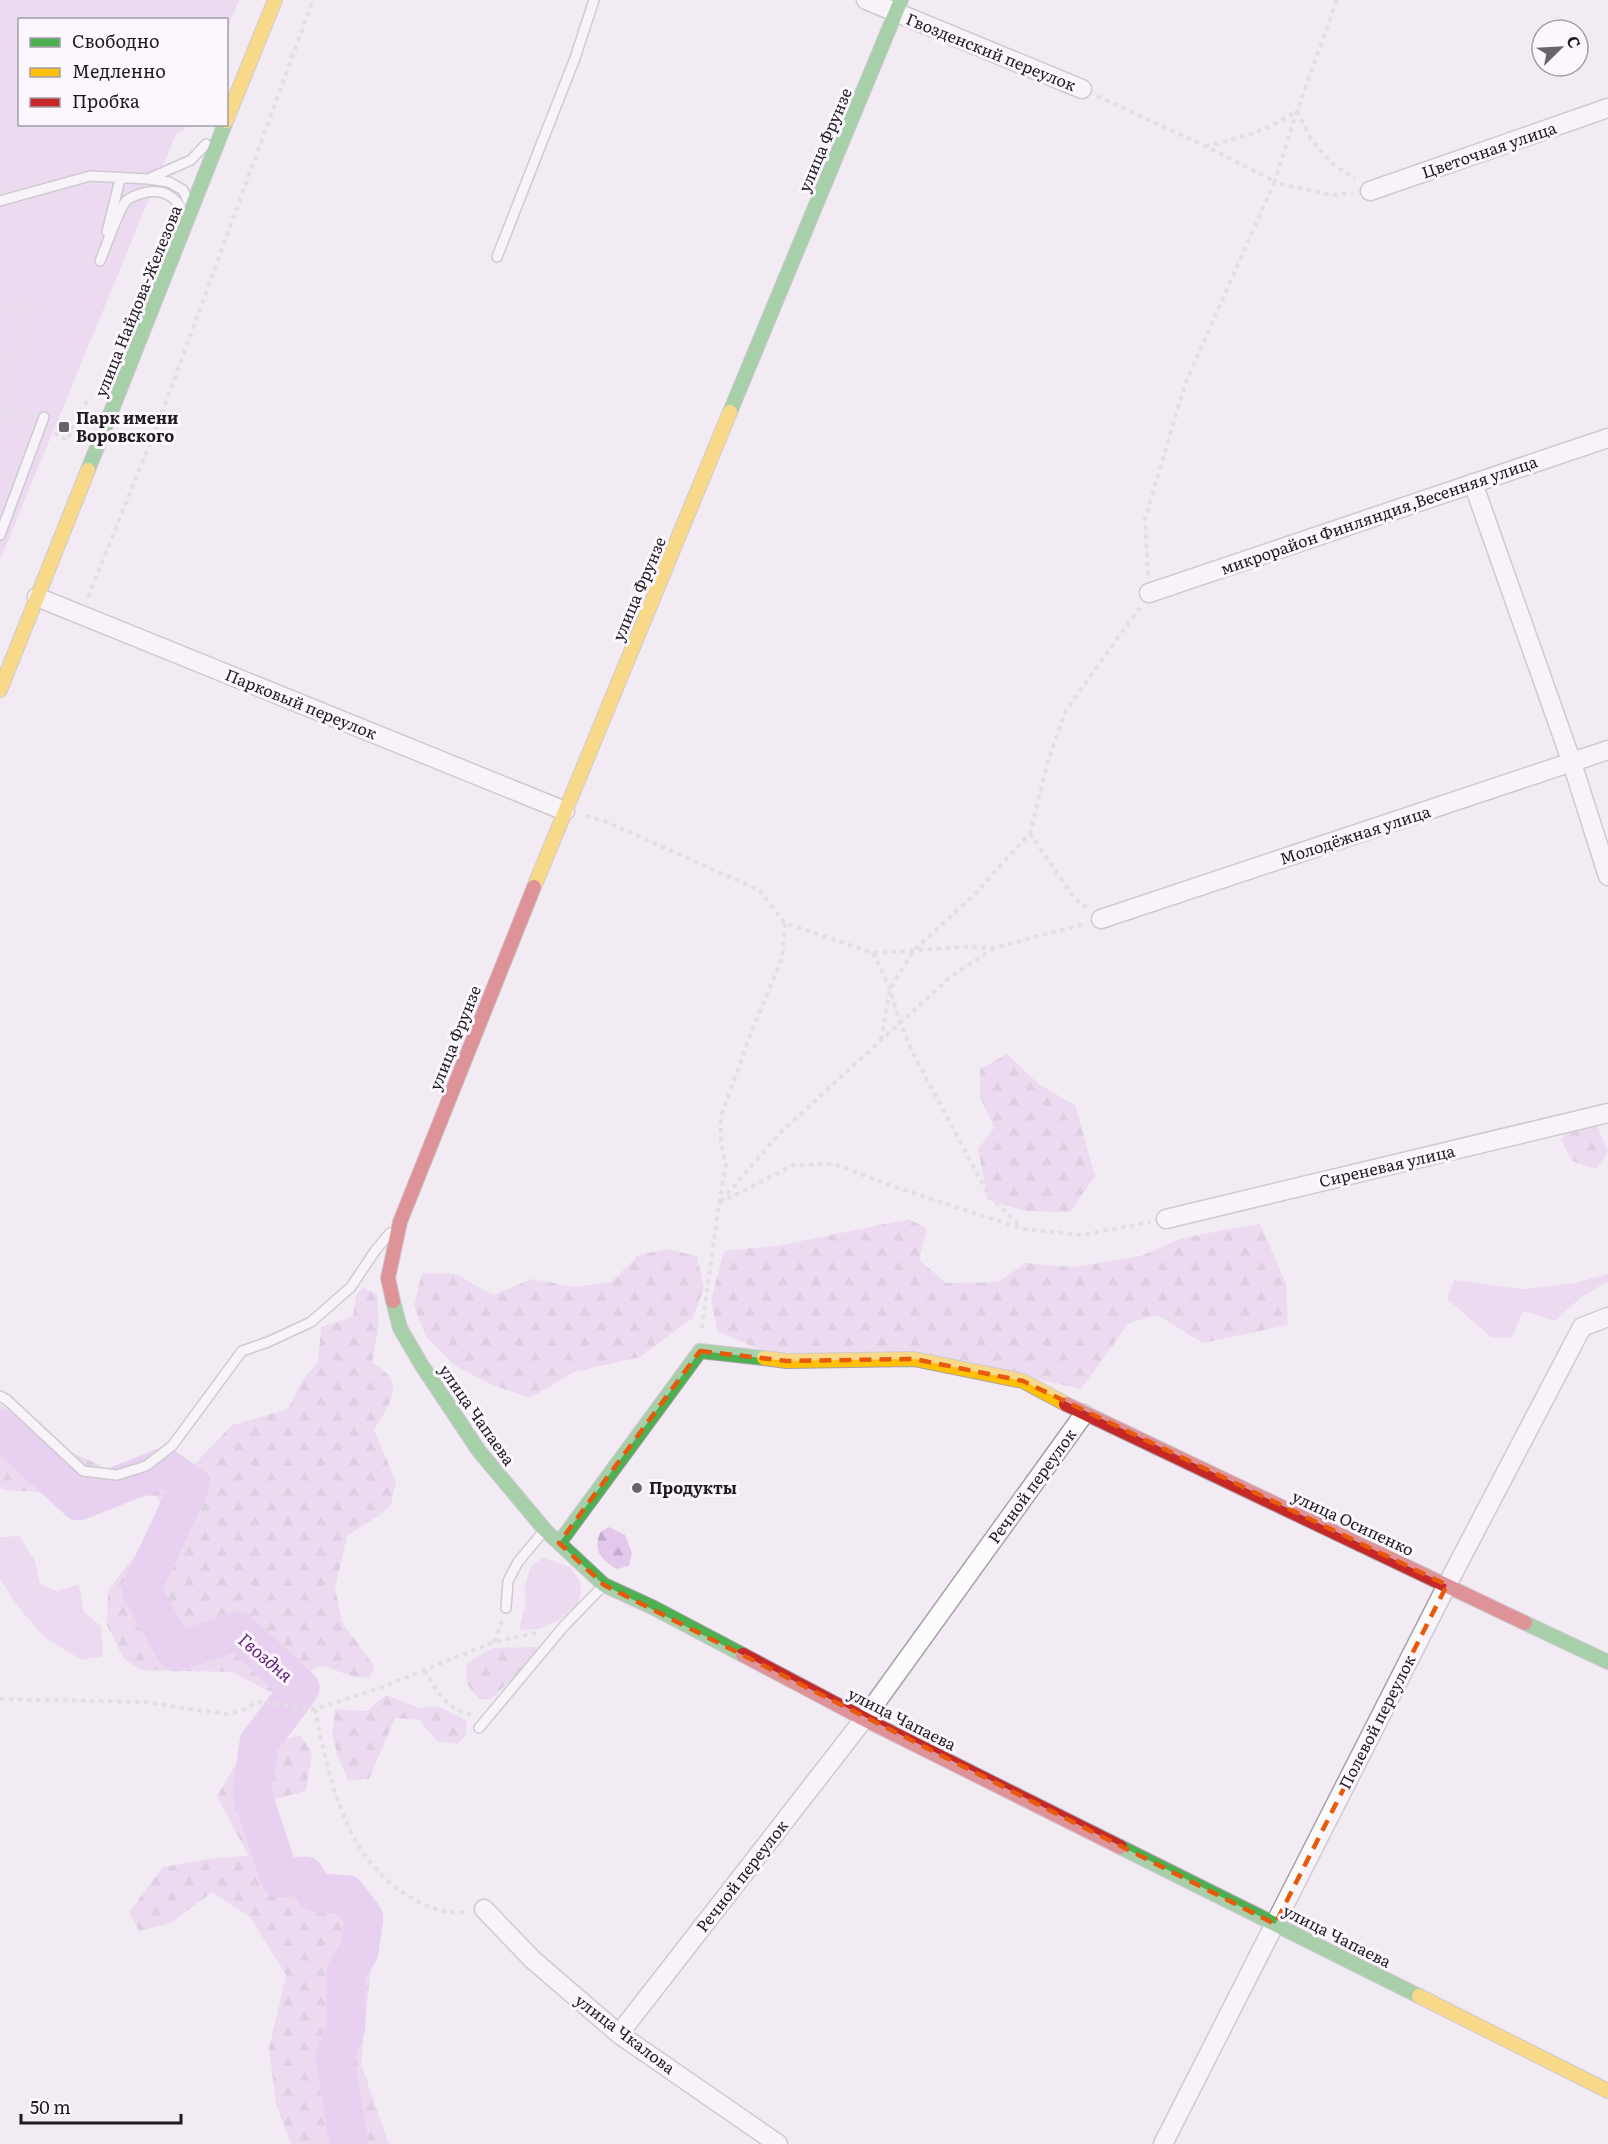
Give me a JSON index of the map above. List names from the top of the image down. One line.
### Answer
{"streets":{"street":["Гвозденский переулок","улица Фрунзе","Цветочная улица","улица Найдова-Железова","микрорайон Финляндия,Весенняя улица","Парковый переулок","Молодёжная улица","Сиреневая улица","улица Чапаева","Речной переулок","улица Осипенко","Полевой переулок","улица Чкалова"]},"crossings":[["Гвозденский переулок","улица Фрунзе"],["улица Фрунзе","Парковый переулок"],["улица Фрунзе","улица Чапаева"],["улица Найдова-Железова","Парковый переулок"],["улица Чапаева","Речной переулок"],["улица Чапаева","Полевой переулок"],["Речной переулок","улица Осипенко"],["Речной переулок","улица Чкалова"],["улица Осипенко","Полевой переулок"]],"water":["Гвоздня"],"places":{"transit":["Парк имени Воровского"],"other":["Продукты"]},"legend":["Свободно","Медленно","Пробка"],"scale_bar":"50 m","north":"top right"}
